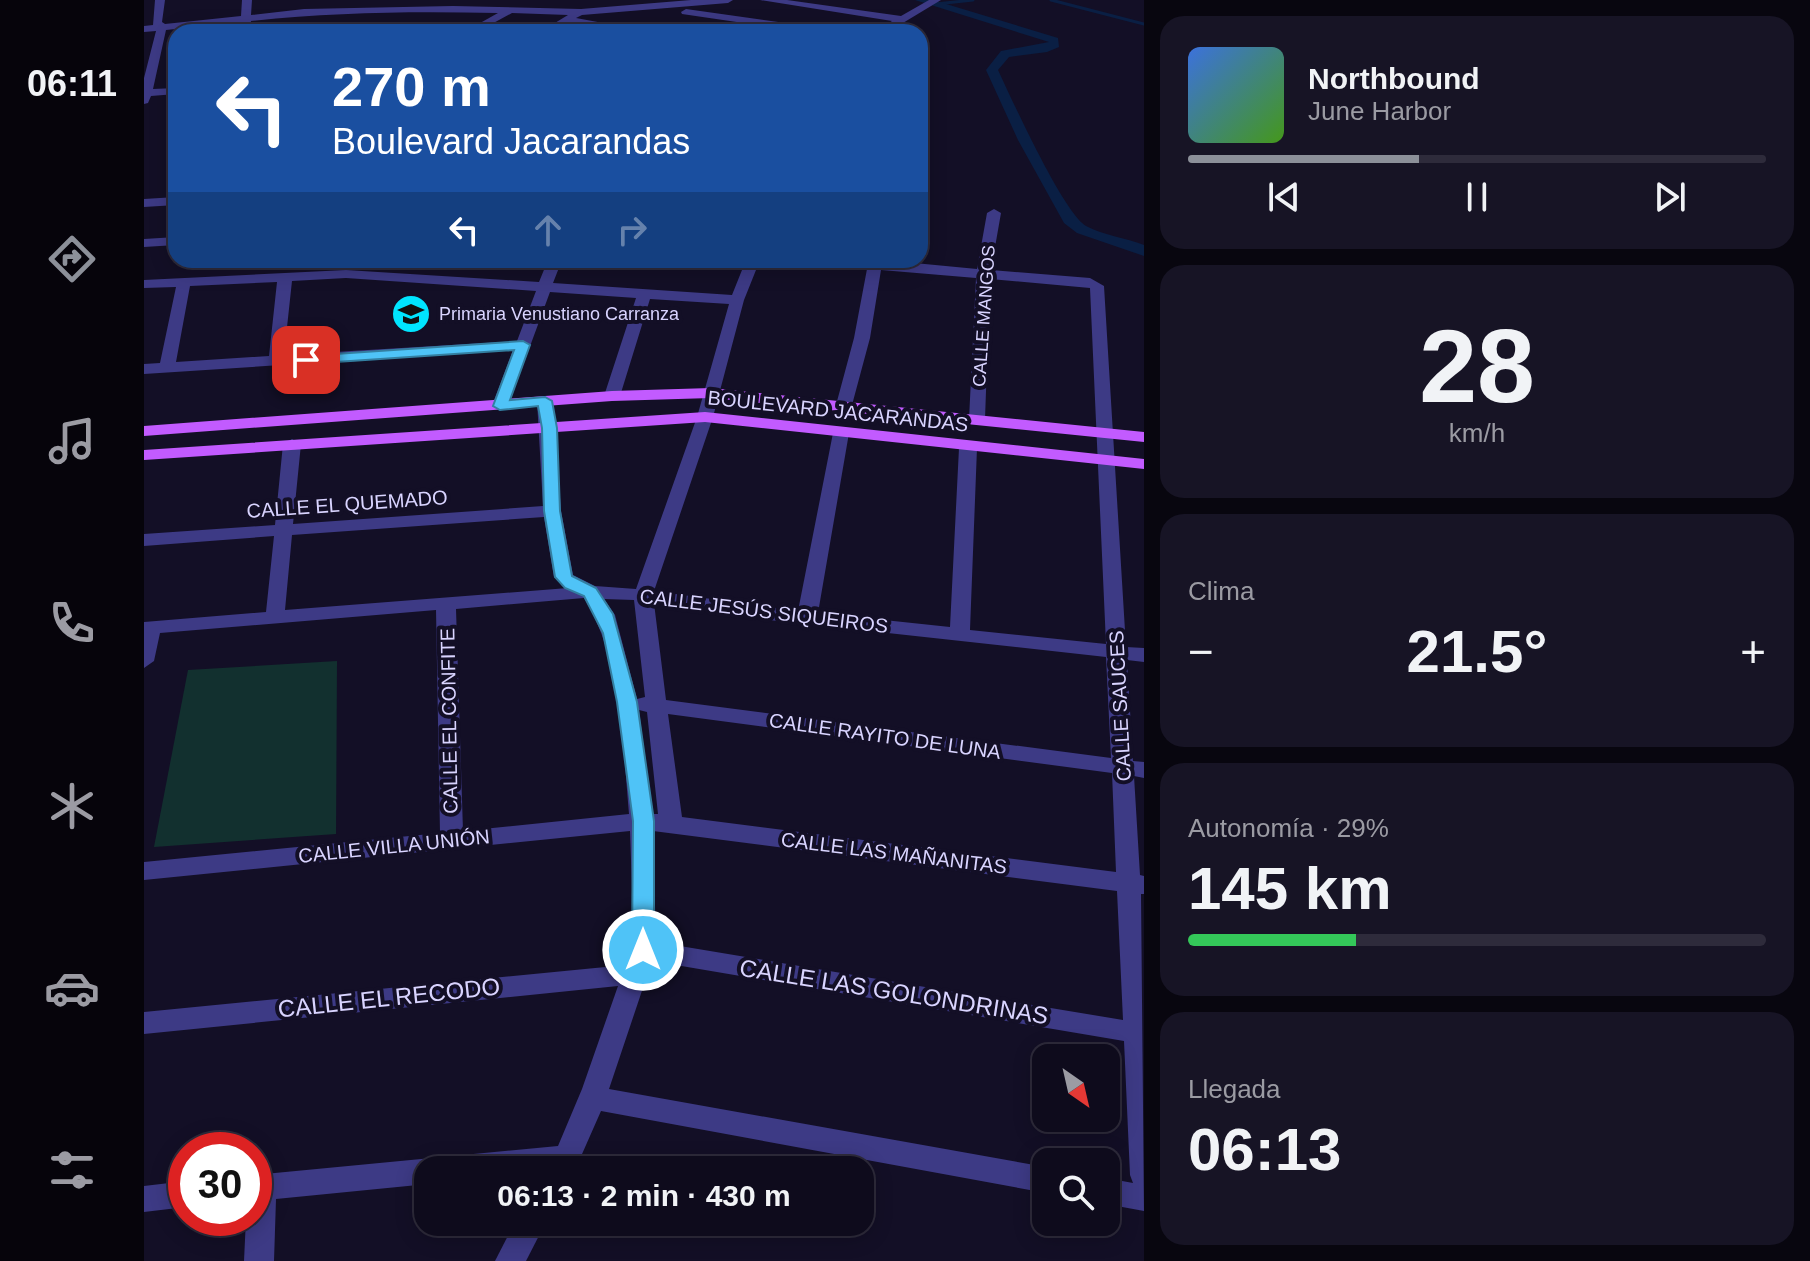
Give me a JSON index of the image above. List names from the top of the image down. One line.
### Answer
{"streets":{"main road":["BOULEVARD JACARANDAS"],"street":["CALLE MANGOS","CALLE EL QUEMADO","CALLE JESÚS SIQUEIROS","CALLE SAUCES","CALLE EL CONFITE","CALLE RAYITO DE LUNA","CALLE VILLA UNIÓN","CALLE LAS MAÑANITAS","CALLE LAS GOLONDRINAS","CALLE EL RECODO"]},"crossings":[["CALLE MANGOS","BOULEVARD JACARANDAS"],["CALLE MANGOS","CALLE SAUCES"],["BOULEVARD JACARANDAS","CALLE SAUCES"],["CALLE JESÚS SIQUEIROS","CALLE SAUCES"],["CALLE JESÚS SIQUEIROS","CALLE EL CONFITE"],["CALLE SAUCES","CALLE RAYITO DE LUNA"],["CALLE SAUCES","CALLE LAS MAÑANITAS"],["CALLE SAUCES","CALLE LAS GOLONDRINAS"],["CALLE EL CONFITE","CALLE VILLA UNIÓN"],["CALLE VILLA UNIÓN","CALLE LAS MAÑANITAS"],["CALLE LAS GOLONDRINAS","CALLE EL RECODO"]],"places":{"school or university":["Primaria Venustiano Carranza"]},"north":"bottom right","page":{"tabs":"06:11","turn":["270 m","Boulevard Jacarandas"],"song":["Northbound","June Harbor"],"tile":[["28","km/h"],"Clima",["Autonomía · 29%","145 km"],["Llegada","06:13"]],"heat":["−","21.5°","+"],"limit":"30","trip":"06:13 · 2 min · 430 m"}}
